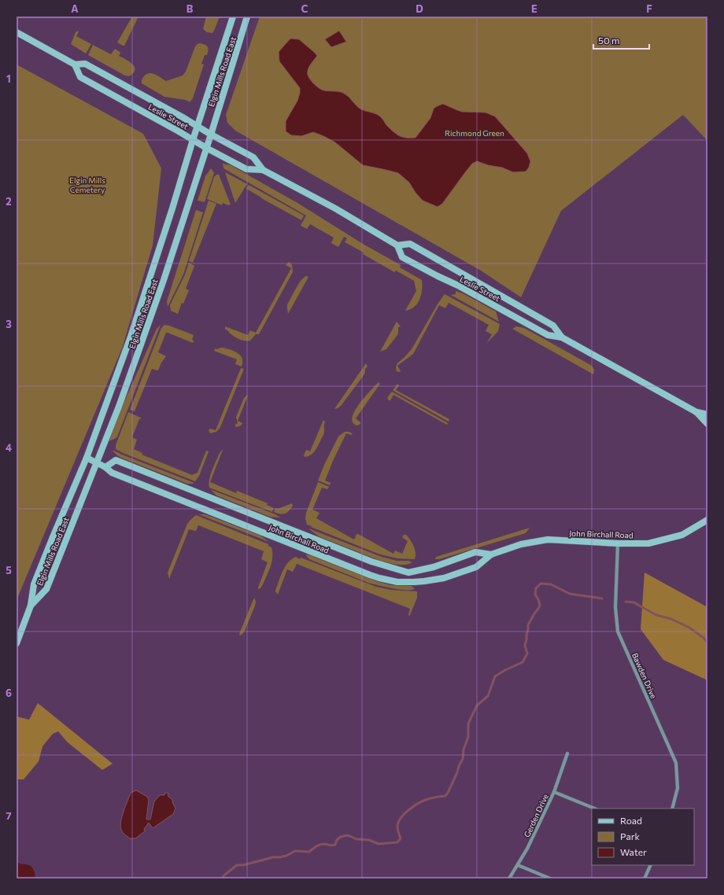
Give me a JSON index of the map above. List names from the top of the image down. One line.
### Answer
{"streets":{"main road":["Elgin Mills Road East","Leslie Street","John Birchall Road"],"street":["Bawden Drive","Gerden Drive"]},"crossings":[["Elgin Mills Road East","Leslie Street"],["Elgin Mills Road East","John Birchall Road"],["John Birchall Road","Bawden Drive"]],"parks":["Richmond Green","Elgin Mills Cemetery"],"legend":["Road","Park","Water"],"scale_bar":"50 m","grid":{"columns":["A","B","C","D","E","F"],"rows":["1","2","3","4","5","6","7"]}}
